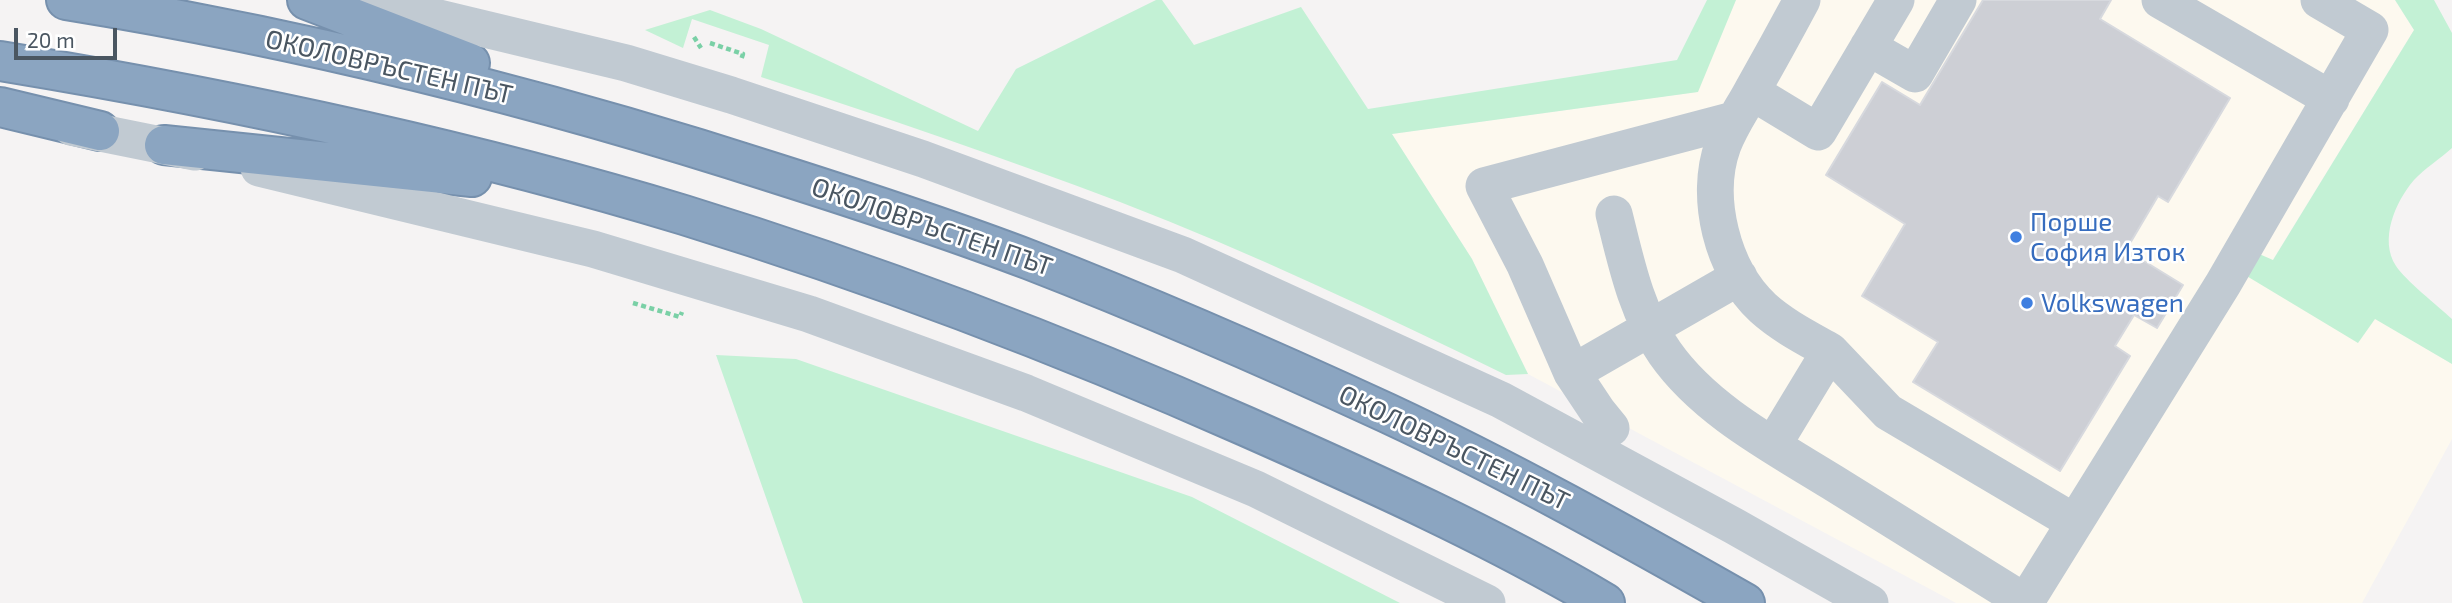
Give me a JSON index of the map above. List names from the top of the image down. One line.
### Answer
{"streets":{"highway":["ОКОЛОВРЪСТЕН ПЪТ"]},"places":["Порше София Изток","Volkswagen"],"scale_bar":"20 m"}
